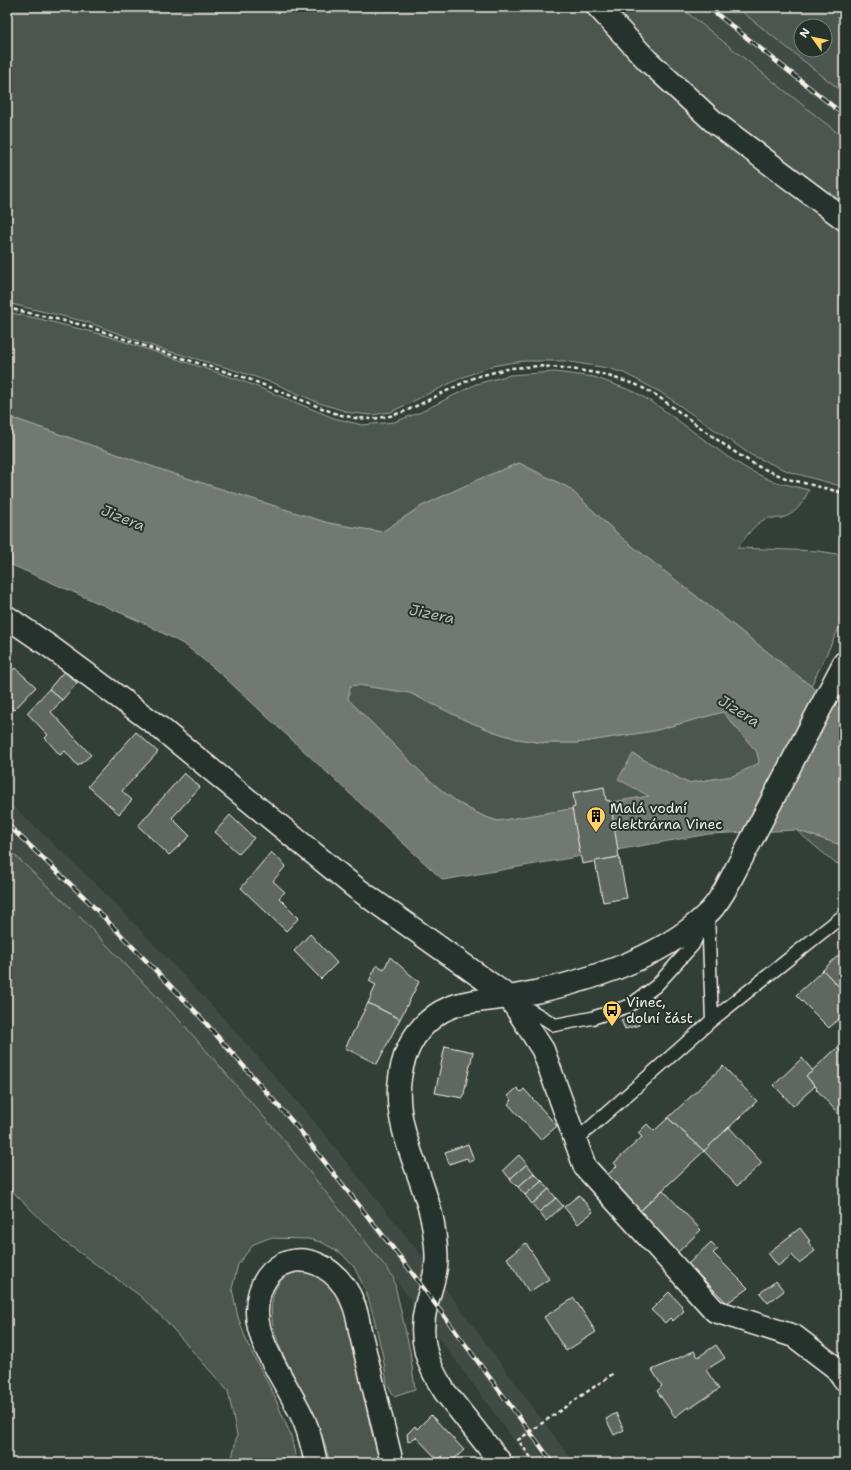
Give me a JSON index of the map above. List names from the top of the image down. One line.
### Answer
{"water":["Jizera"],"places":{"building":["Malá vodní elektrárna Vinec"],"bus stop":["Vinec, dolní část"]},"north":"top left"}
